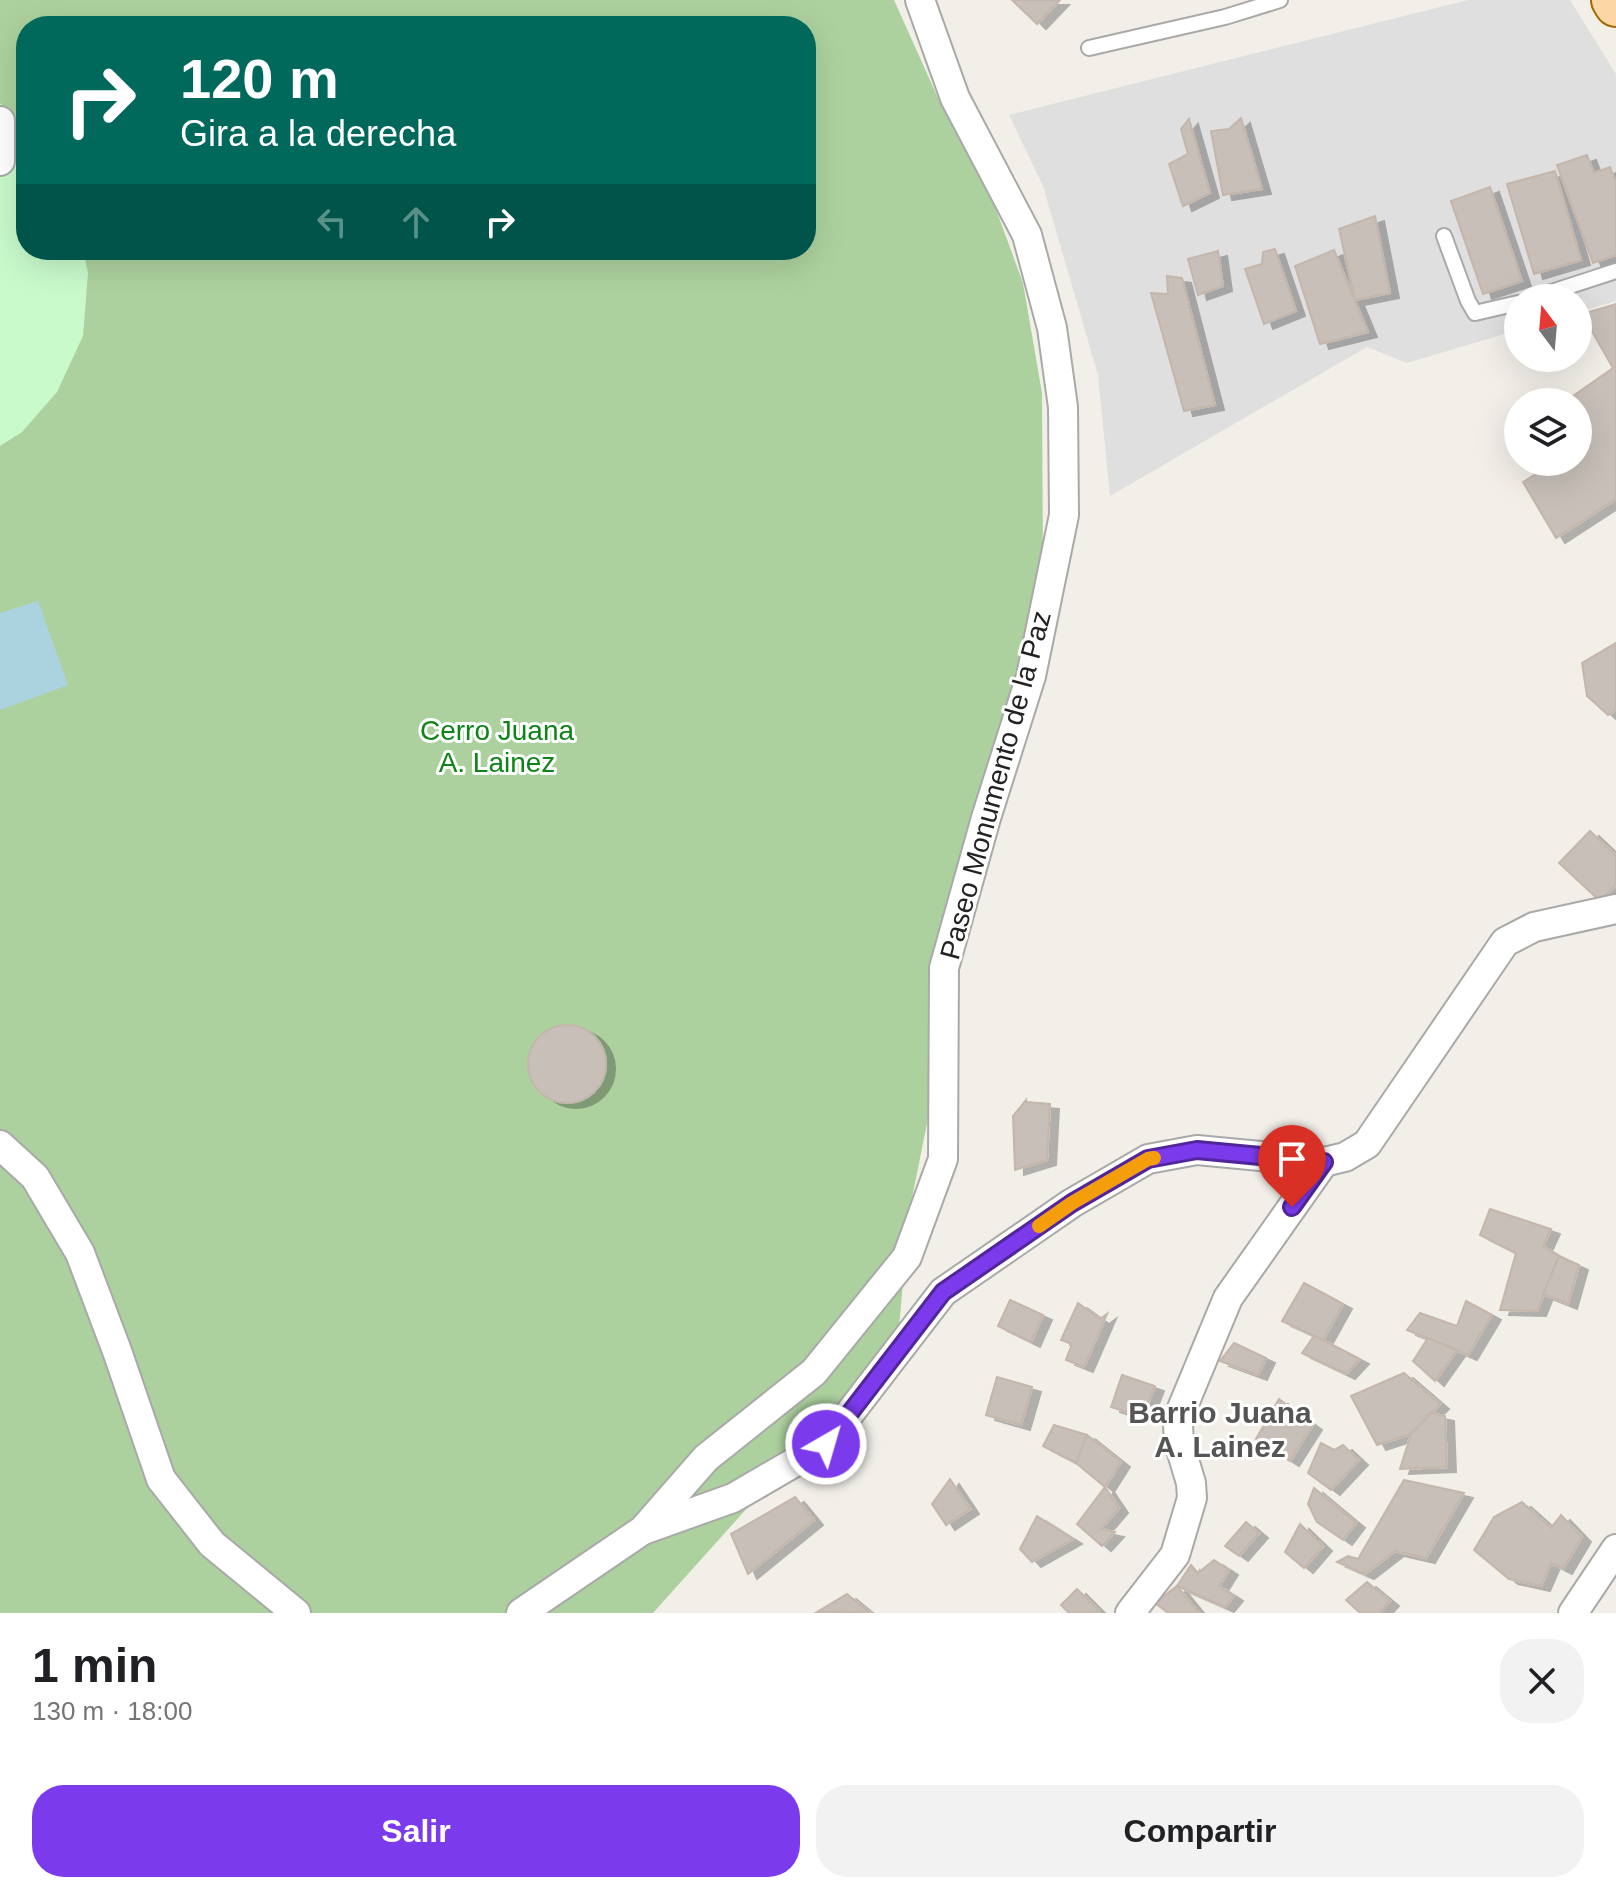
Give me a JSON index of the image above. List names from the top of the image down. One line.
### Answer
{"streets":{"street":["Paseo Monumento de la Paz"]},"districts":["Barrio Juana A. Lainez"],"parks":["Cerro Juana A. Lainez"],"north":"top","page":{"turn":["120 m","Gira a la derecha"],"heading":["1 min","130 m · 18:00"],"buttons":["Salir","Compartir"]}}
